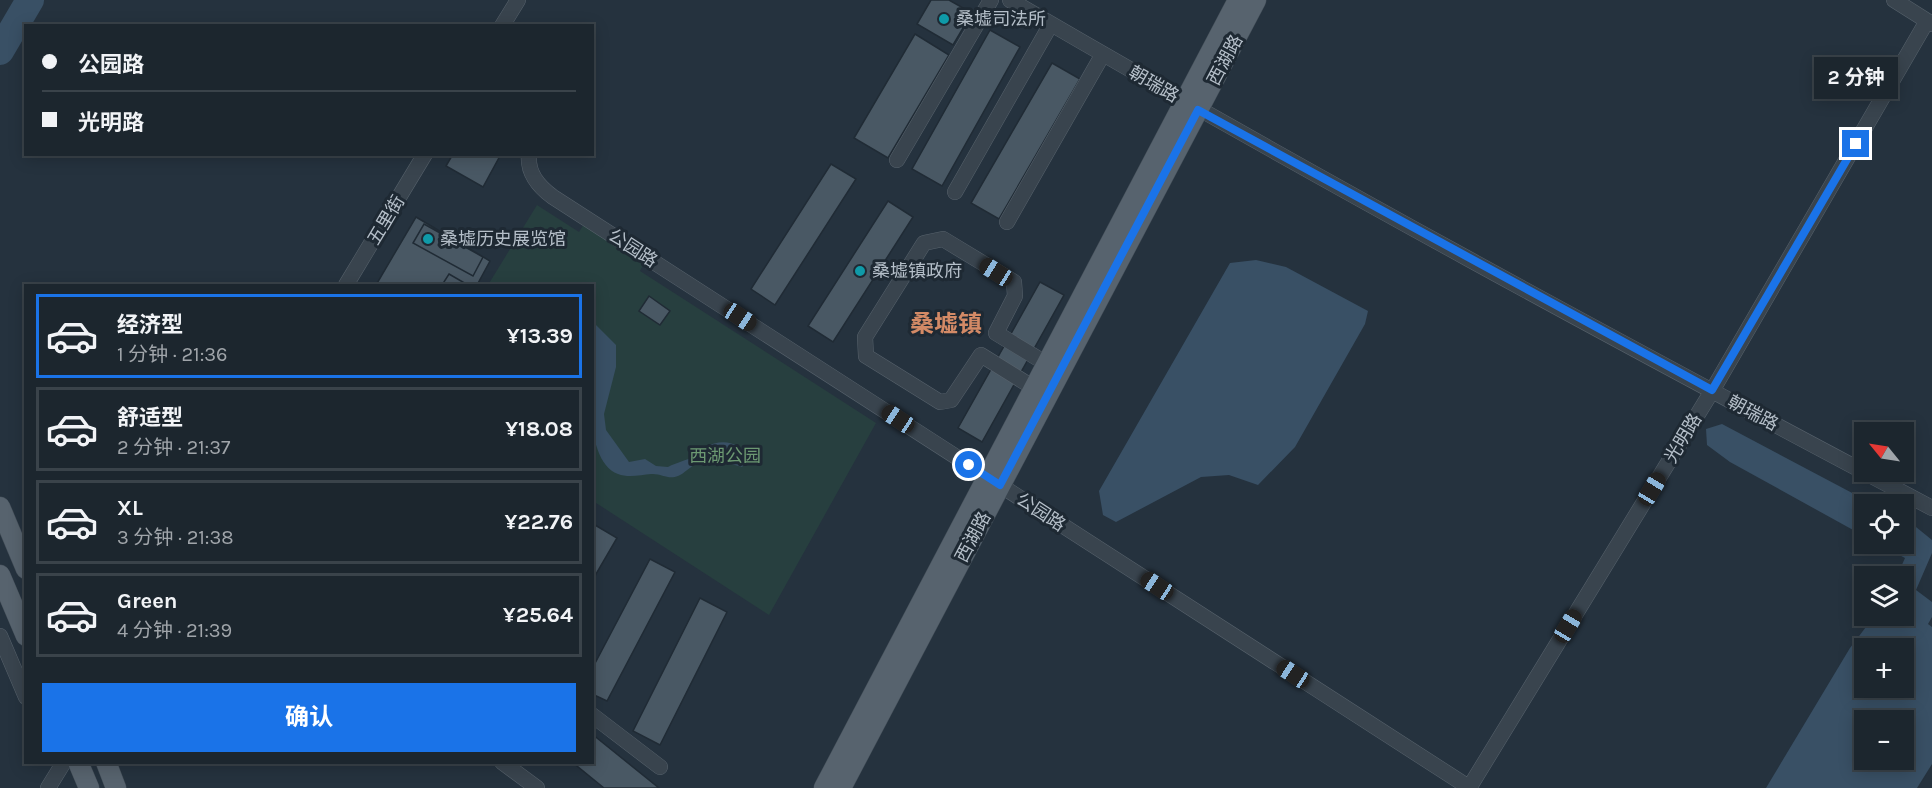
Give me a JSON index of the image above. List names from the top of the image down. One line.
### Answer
{"streets":{"main road":["西湖路"],"street":["朝瑞路","五里街","公园路","光明路"]},"crossings":[["西湖路","朝瑞路"],["西湖路","公园路"],["朝瑞路","光明路"],["公园路","光明路"]],"districts":["桑墟镇"],"parks":["西湖公园"],"places":["桑墟司法所","桑墟历史展览馆","桑墟镇政府"],"north":"top left","page":{"banner":["公园路","光明路"],"bubble":"2 分钟","list":[{"name":"经济型","note":"1 分钟 · 21:36","value":"¥13.39"},{"name":"舒适型","note":"2 分钟 · 21:37","value":"¥18.08"},{"name":"XL","note":"3 分钟 · 21:38","value":"¥22.76"},{"name":"Green","note":"4 分钟 · 21:39","value":"¥25.64"}],"map_buttons":["+","−"],"buttons":"确认"}}
